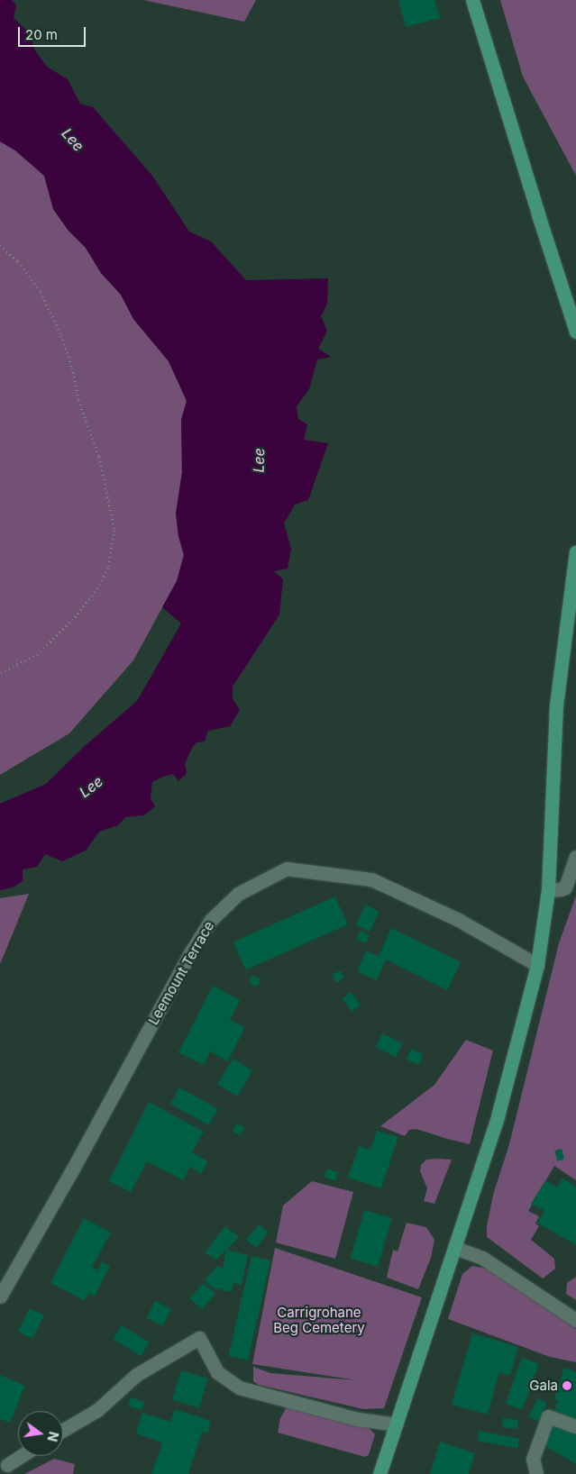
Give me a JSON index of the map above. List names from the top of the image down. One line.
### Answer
{"streets":{"street":["Leemount Terrace"]},"water":["Lee"],"parks":["Carrigrohane Beg Cemetery"],"places":["Gala"],"scale_bar":"20 m","north":"right"}
